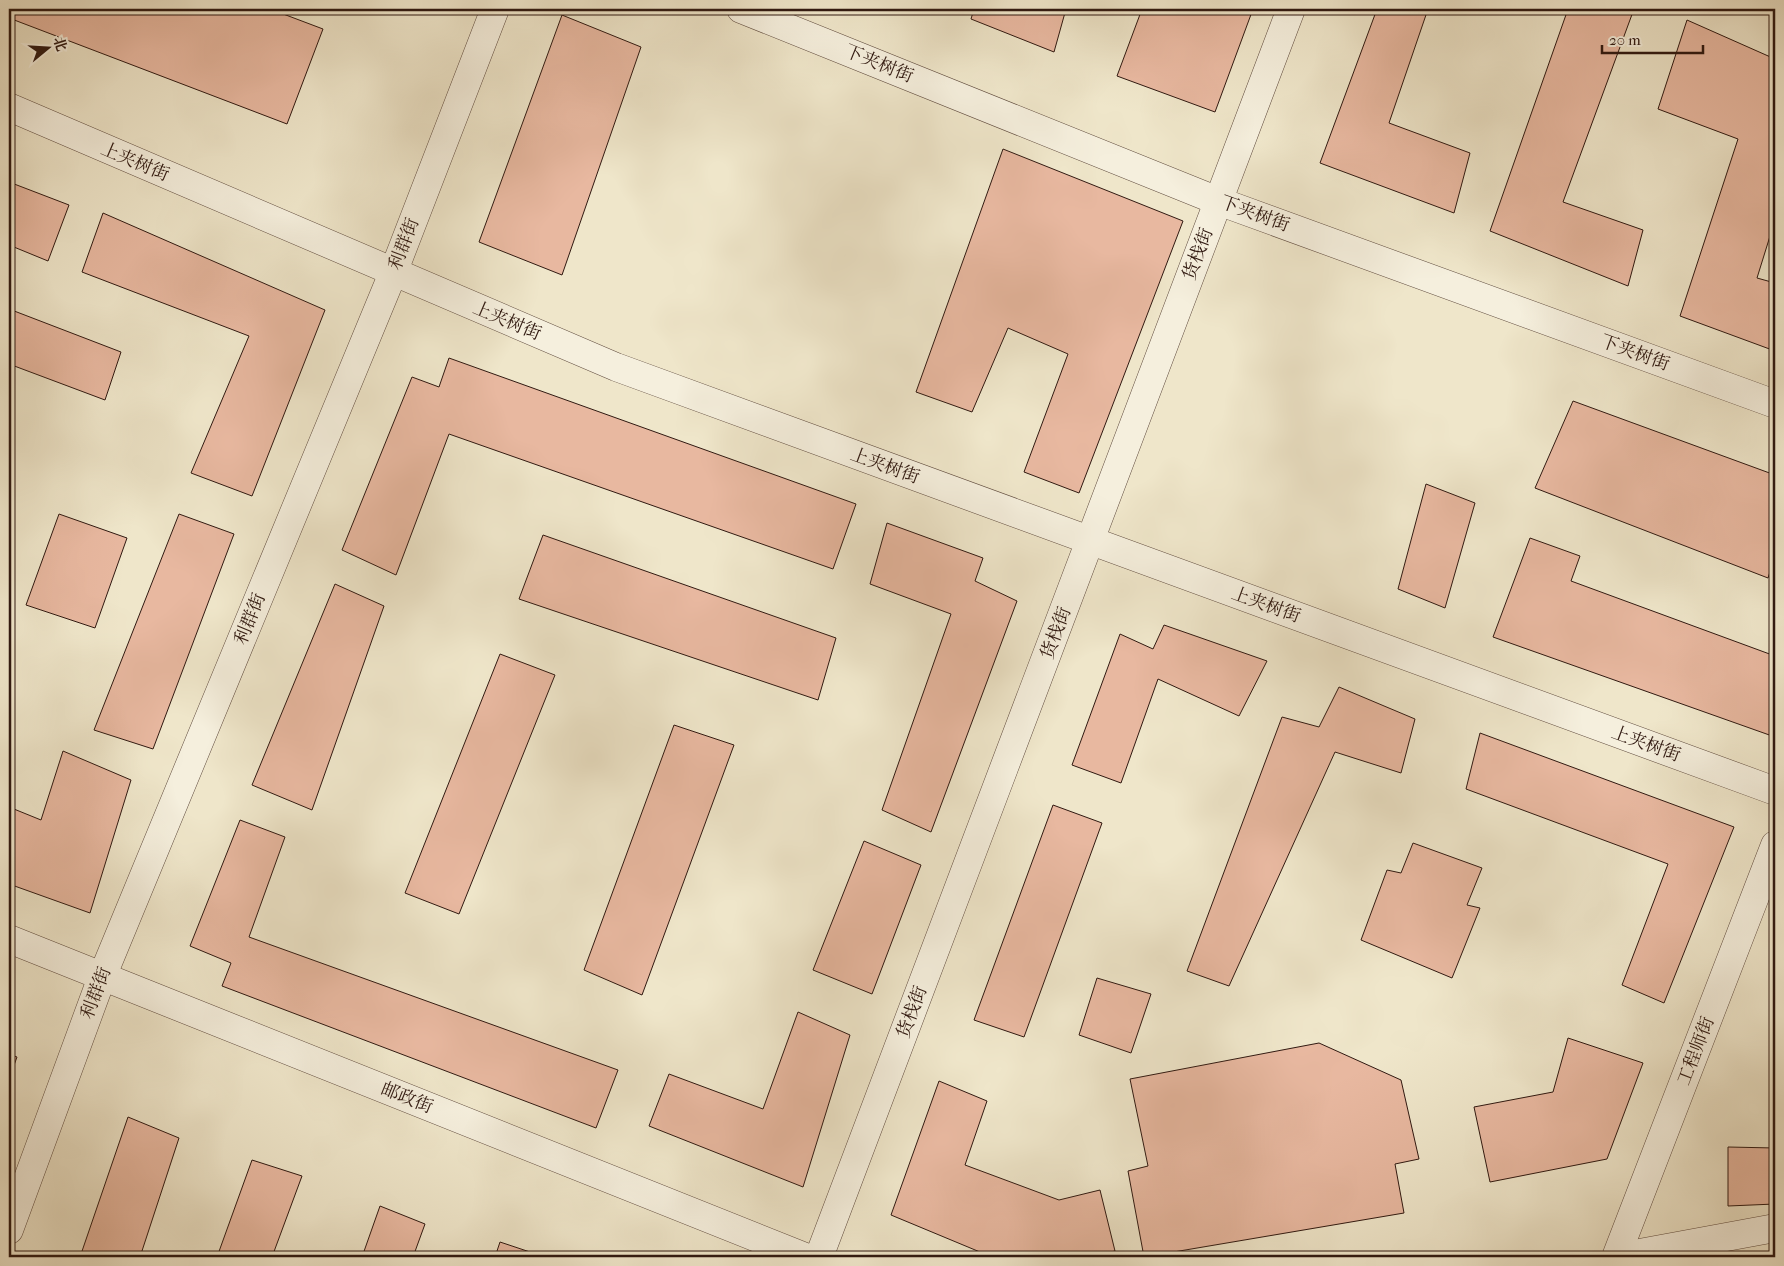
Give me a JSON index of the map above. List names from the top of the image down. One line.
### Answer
{"streets":{"street":["下夹树街","上夹树街","利群街","货栈街","工程师街","邮政街"]},"crossings":[["下夹树街","货栈街"],["上夹树街","利群街"],["上夹树街","货栈街"],["利群街","邮政街"]],"scale_bar":"20 m","north":"right"}
